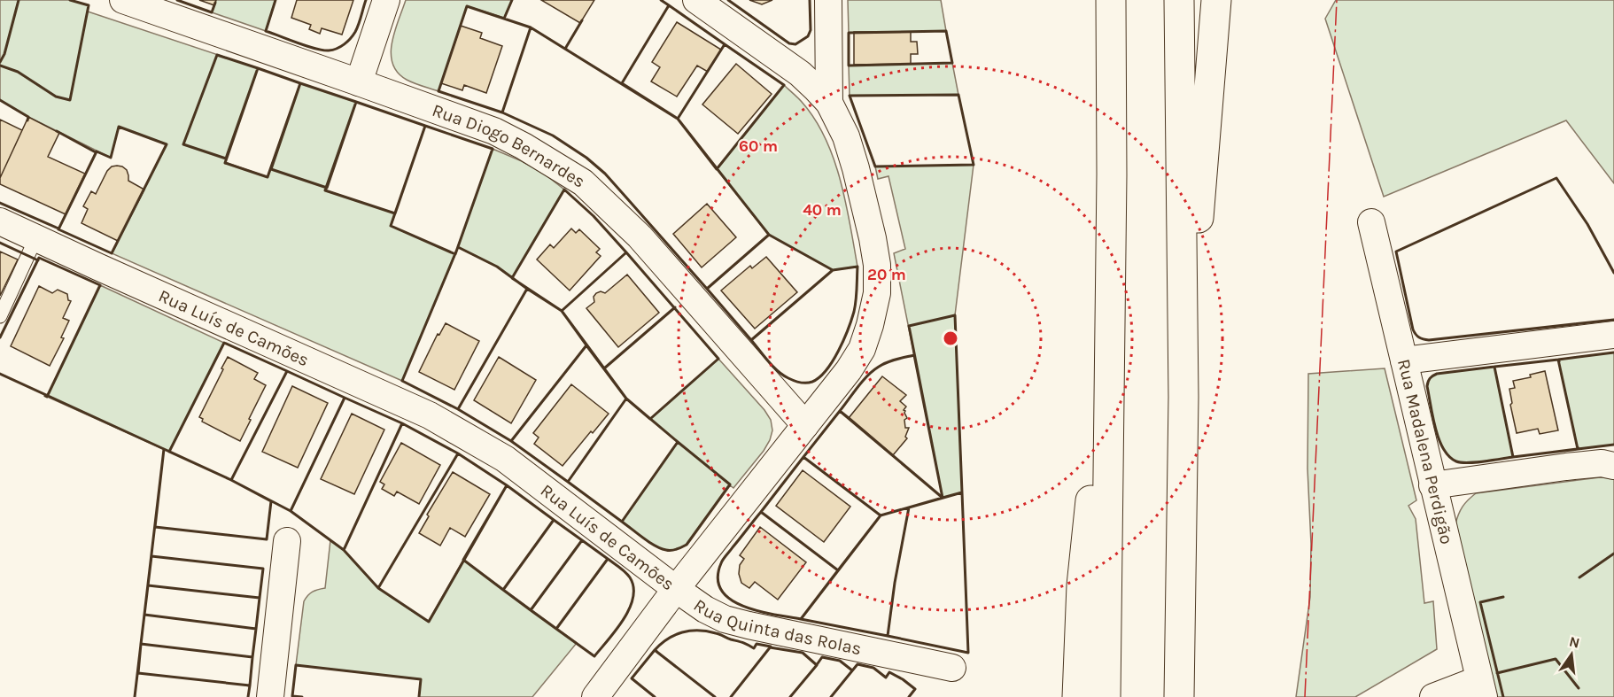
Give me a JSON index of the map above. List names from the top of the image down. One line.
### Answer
{"streets":{"street":["Rua Diogo Bernardes","Rua Luís de Camões","Rua Madalena Perdigão","Rua Quinta das Rolas"]},"crossings":[["Rua Diogo Bernardes","Rua Luís de Camões"],["Rua Luís de Camões","Rua Quinta das Rolas"]],"north":"top","rings":["60 m","40 m","20 m"]}
